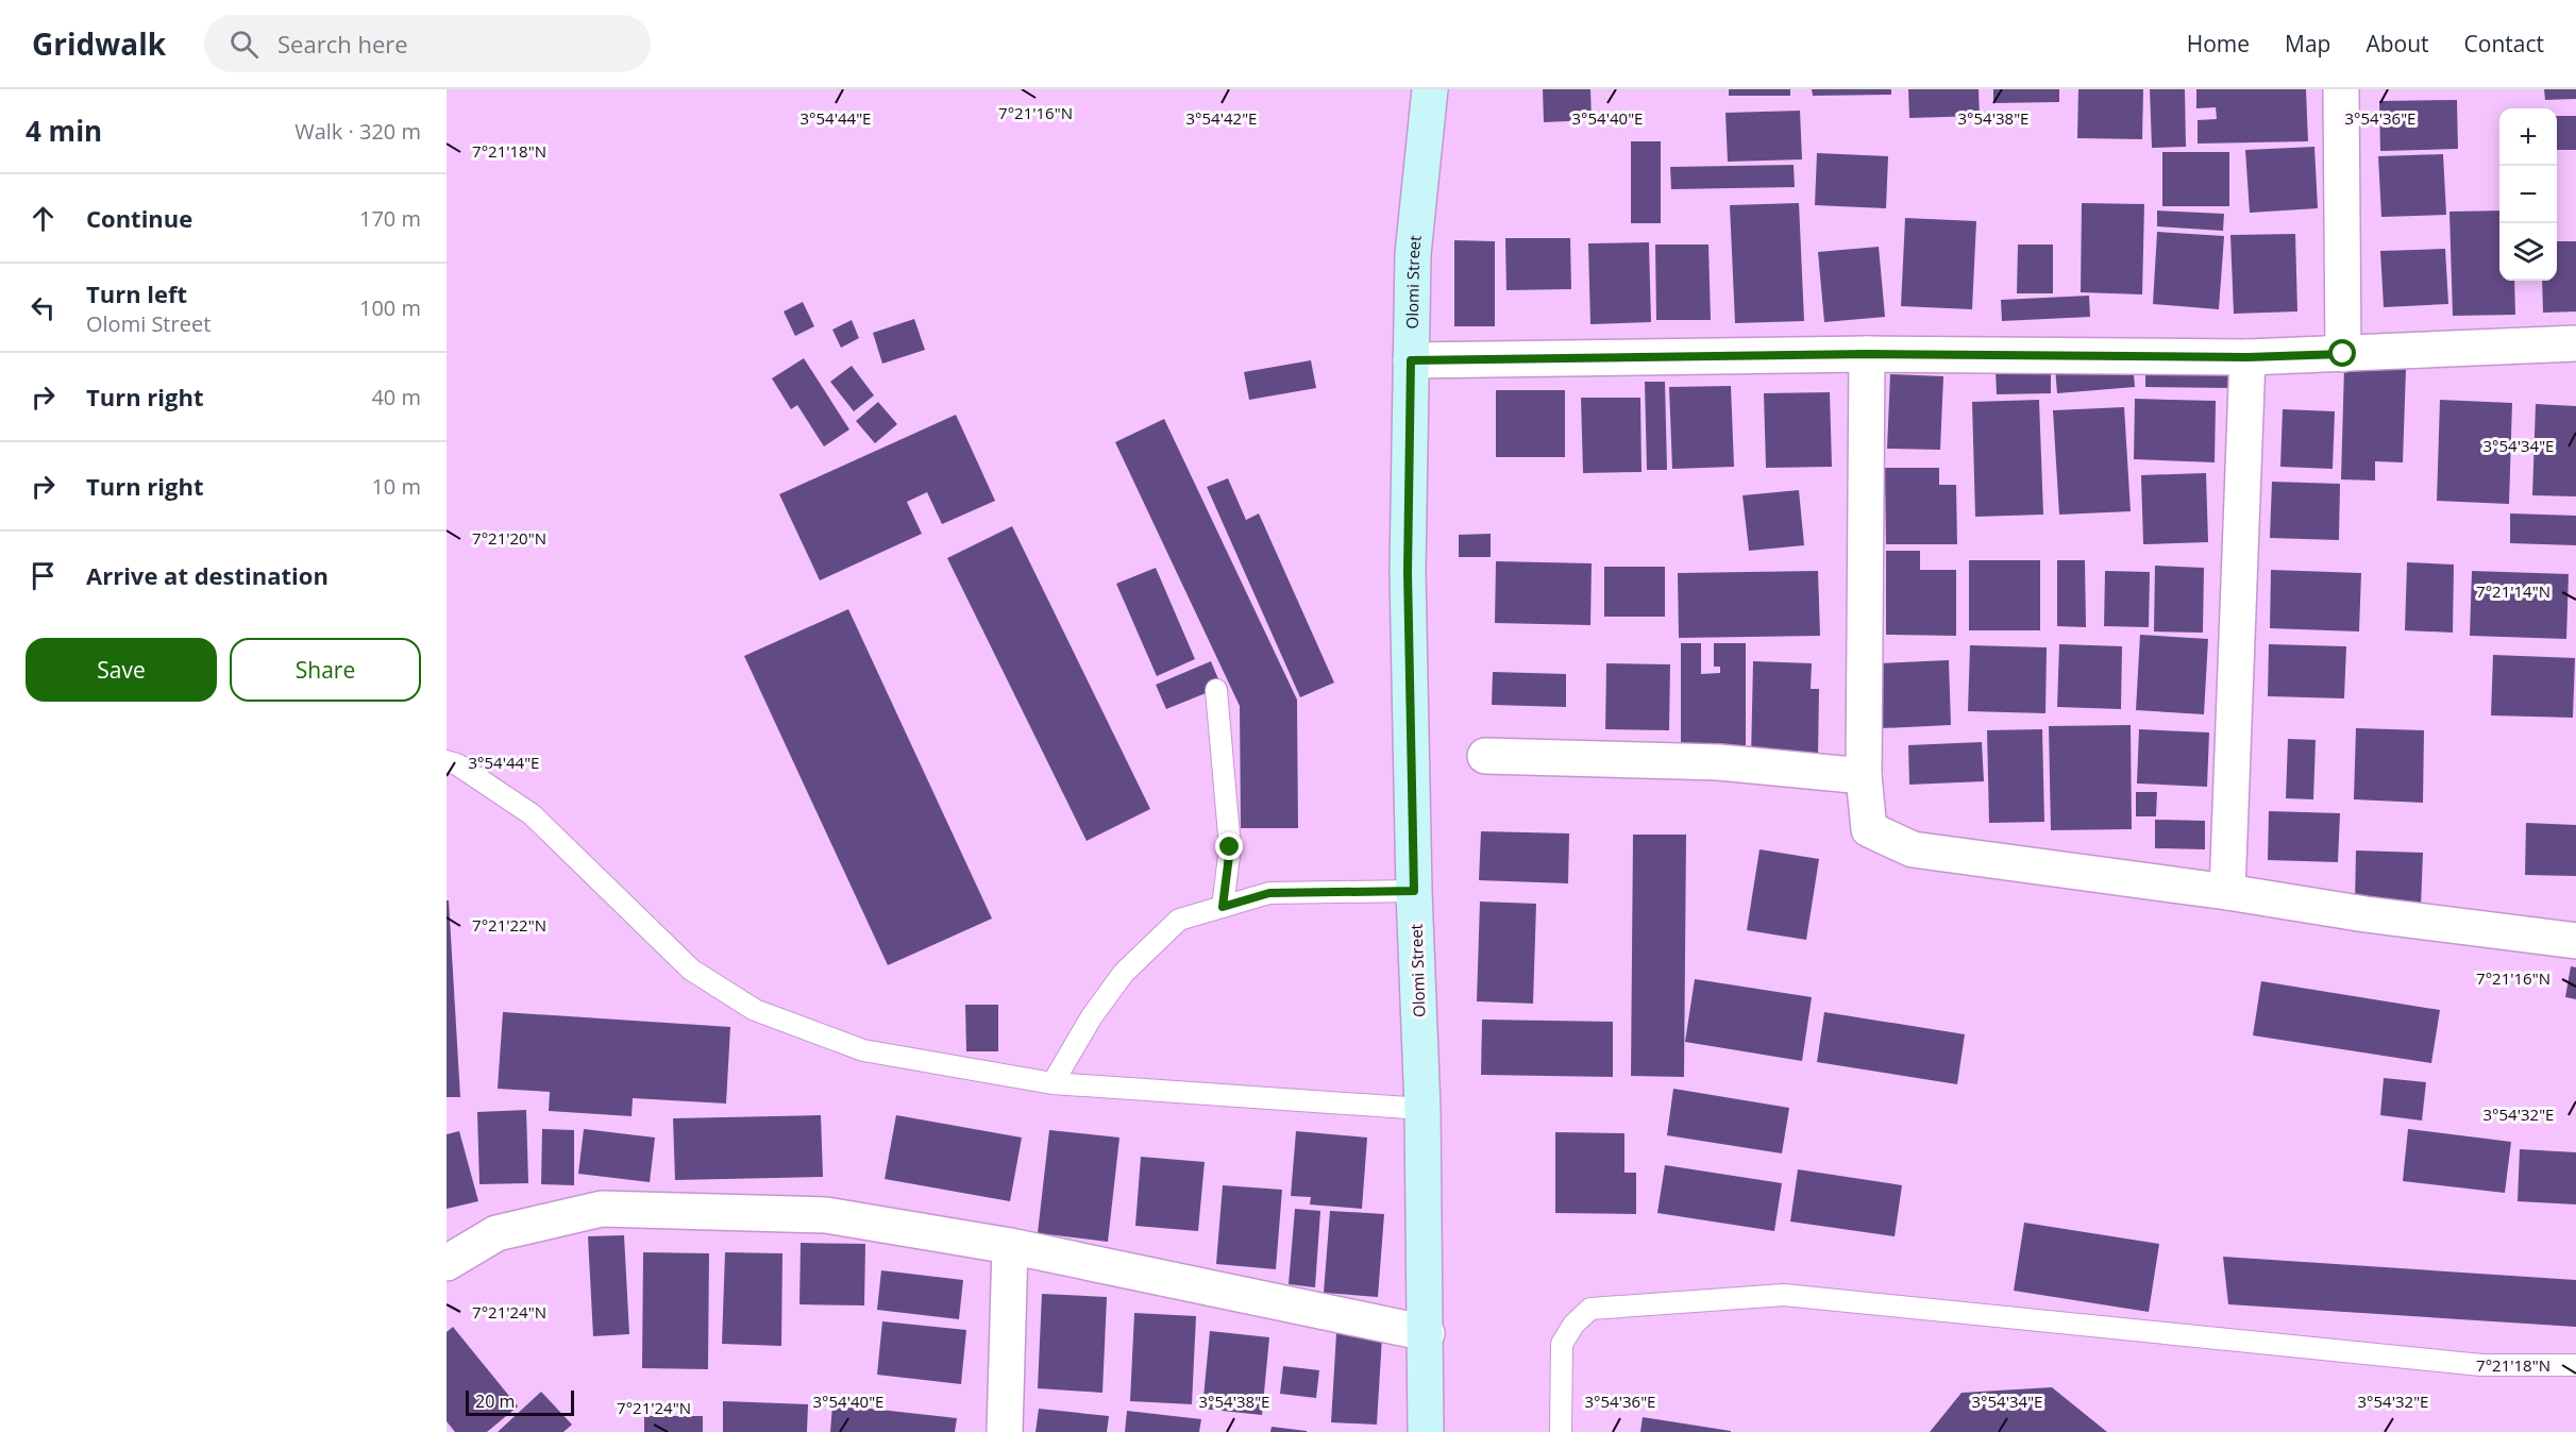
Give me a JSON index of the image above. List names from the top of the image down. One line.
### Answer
{"streets":{"main road":["Olomi Street"]},"scale_bar":"20 m","page":{"header":"Gridwalk","search":"Search here","nav":["Home","Map","About","Contact"],"heading":["4 min","Walk · 320 m"],"map_buttons":["+","−"],"list":[["Continue","170 m"],["Turn left","Olomi Street","100 m"],["Turn right","40 m"],["Turn right","10 m"],"Arrive at destination"],"buttons":["Save","Share"],"scale":"20 m"},"coordinates":["7°21'16\"N","3°54'44\"E","3°54'42\"E","3°54'40\"E","3°54'38\"E","3°54'36\"E","7°21'18\"N","3°54'34\"E","7°21'20\"N","7°21'14\"N","7°21'22\"N","3°54'32\"E","7°21'24\"N"]}
